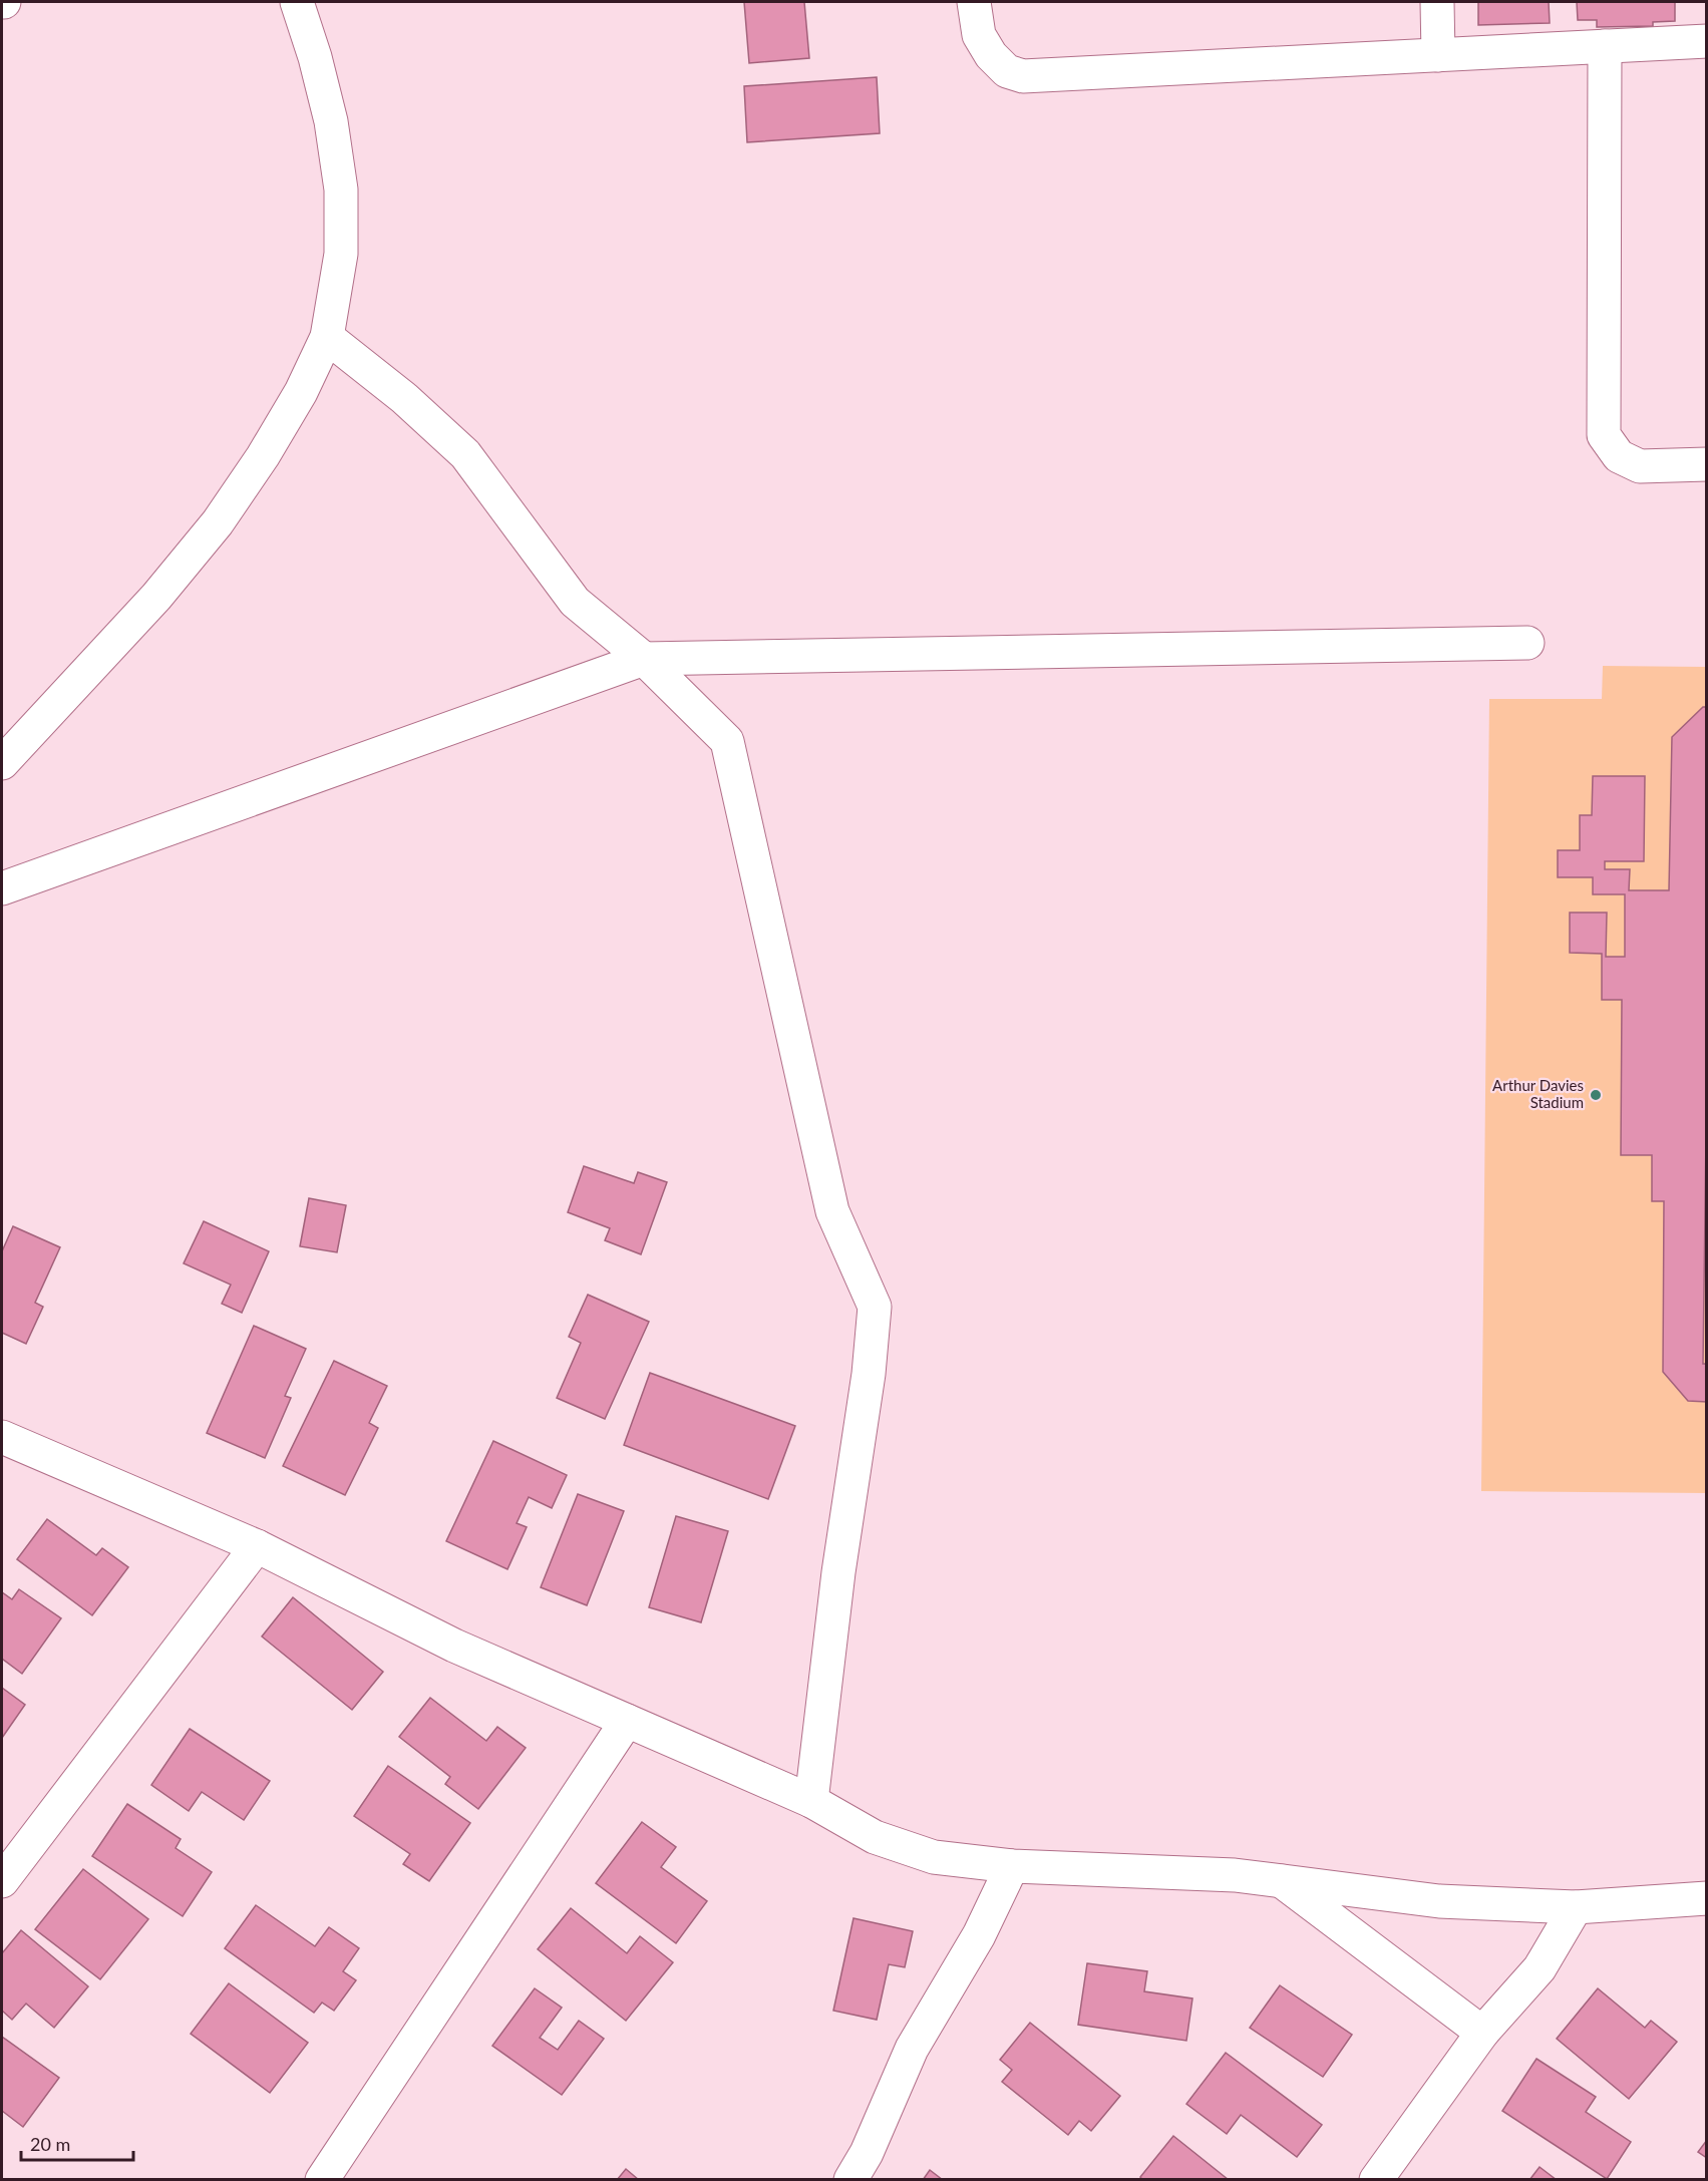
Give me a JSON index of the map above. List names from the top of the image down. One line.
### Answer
{"places":["Arthur Davies Stadium"],"scale_bar":"20 m"}
